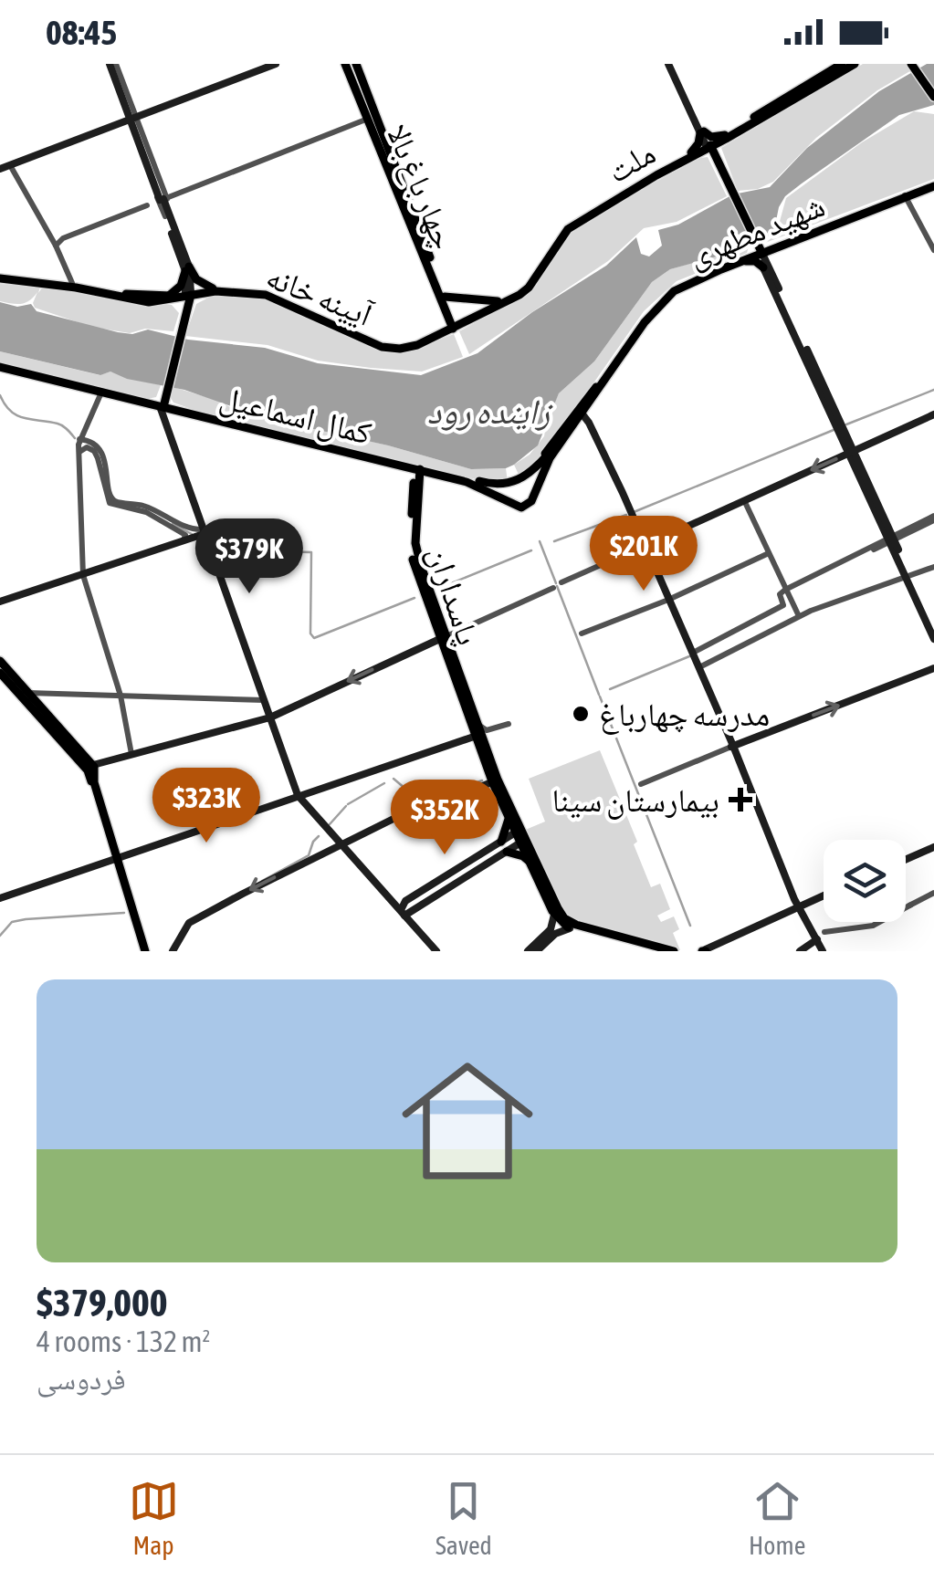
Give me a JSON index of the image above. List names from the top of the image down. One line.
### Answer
{"streets":{"main road":["ملت","چهار باغ بالا","شهید مطهری","آیینه خانه","کمال اسماعیل","پاسداران"]},"crossings":[["ملت","چهار باغ بالا"],["ملت","آیینه خانه"],["چهار باغ بالا","آیینه خانه"],["شهید مطهری","کمال اسماعیل"],["کمال اسماعیل","پاسداران"]],"water":["زاینده رود"],"places":{"other":["مدرسه چهارباغ"],"health":["بیمارستان سینا"]},"page":{"status":"08:45","price":["$201K","$379K","$323K","$352K"],"list":[{"name":"$379,000","note":"4 rooms · 132 m² · فردوسی"}],"tabs":["Map","Saved","Home"]}}
